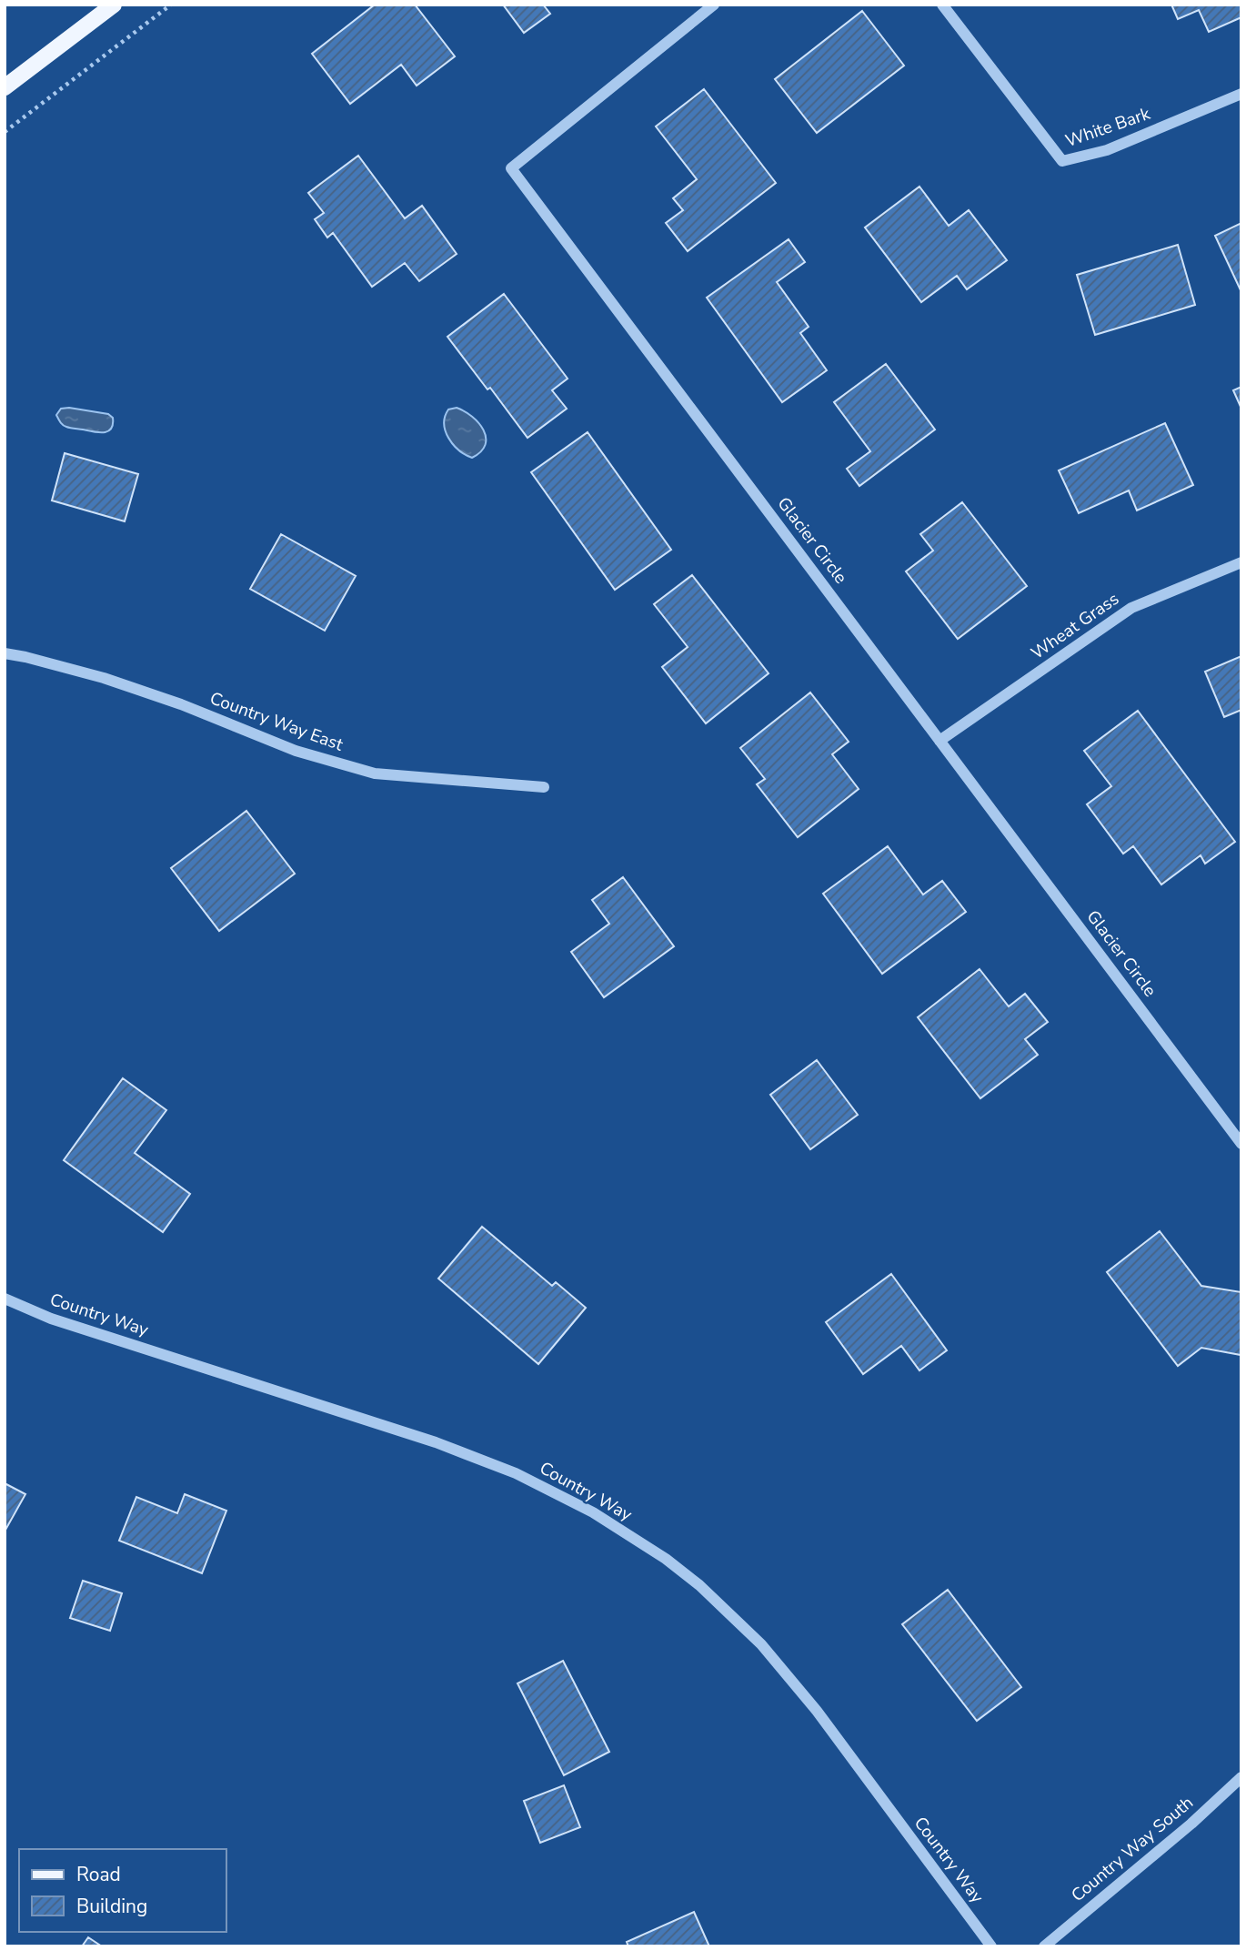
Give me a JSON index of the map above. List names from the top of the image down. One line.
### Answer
{"streets":{"street":["White Bark","Glacier Circle","Wheat Grass","Country Way East","Country Way","Country Way South"]},"crossings":[["Glacier Circle","Wheat Grass"]],"legend":["Road","Building"]}
